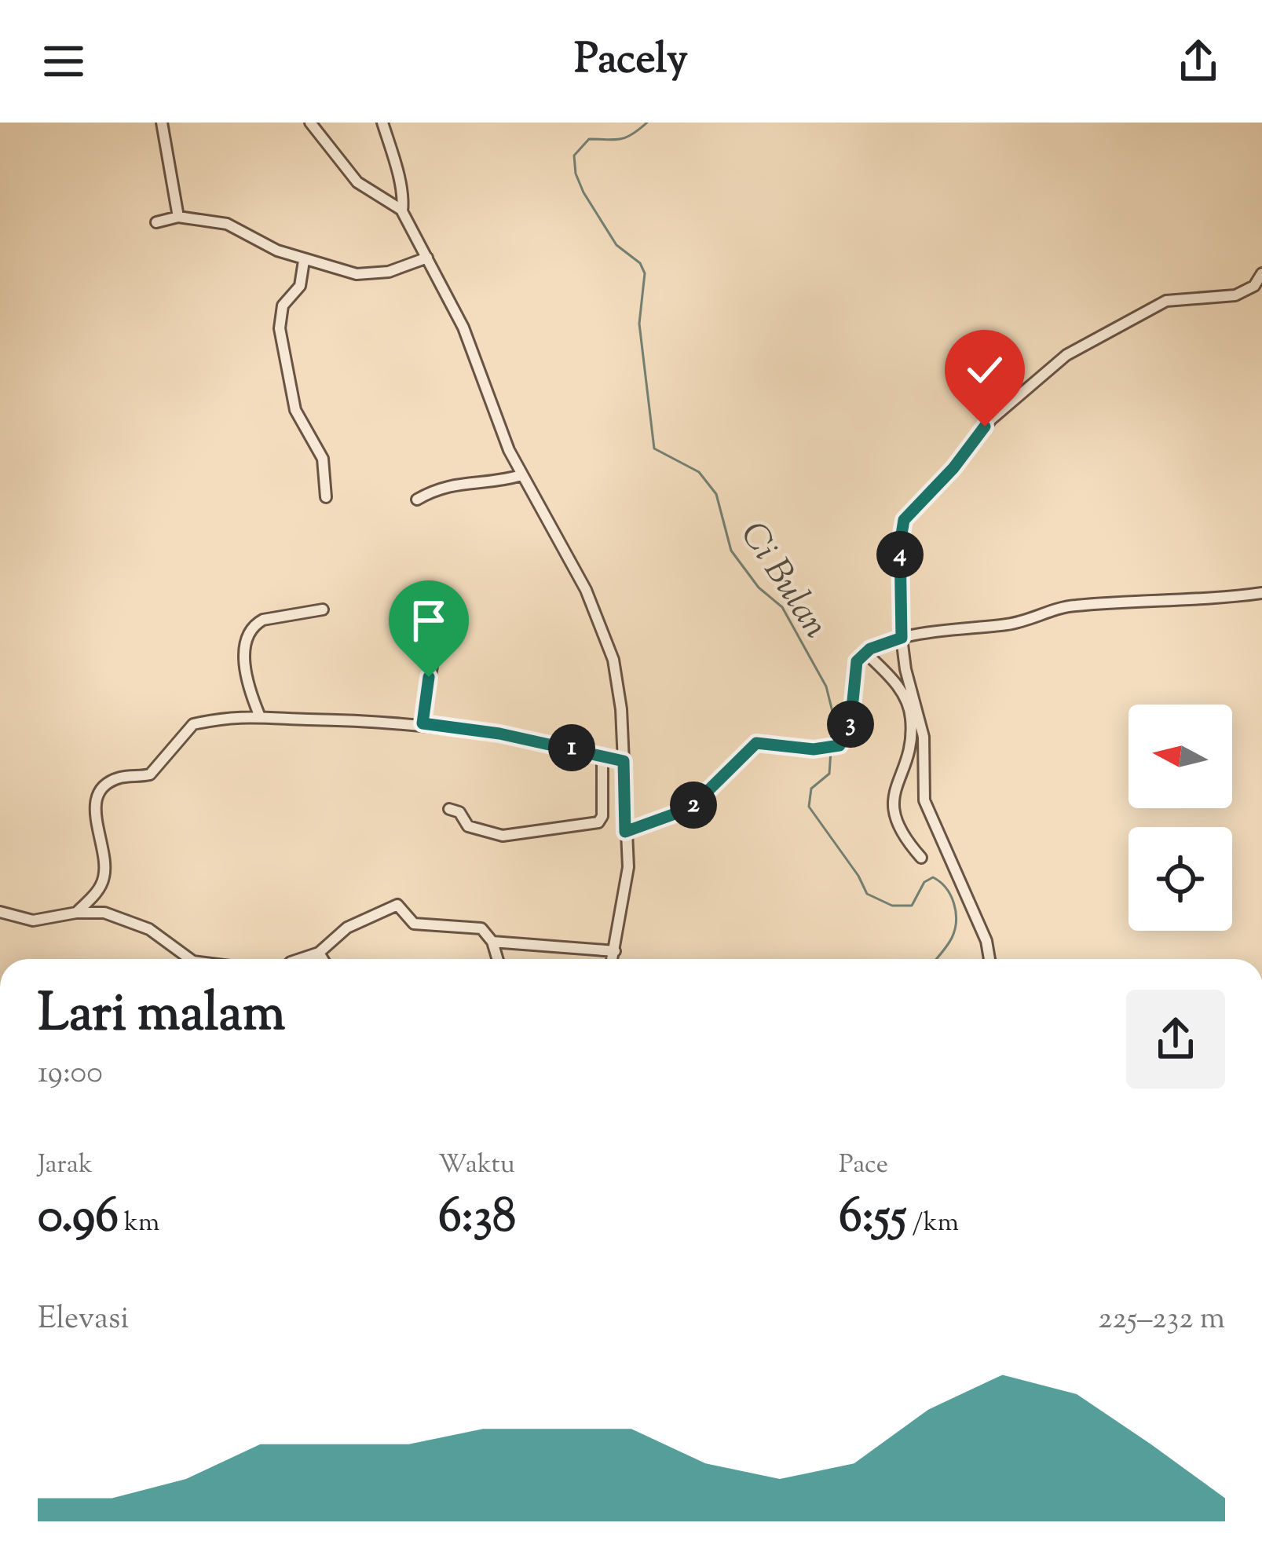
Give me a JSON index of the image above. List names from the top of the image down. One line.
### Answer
{"water":["Ci Bulan"],"north":"left","page":{"header":"Pacely","pins":["4","3","1","2"],"heading":["Lari malam","19:00"],"stats":[["Jarak","0.96 km"],["Waktu","6:38"],["Pace","6:55 /km"]],"chart":["Elevasi","225–232 m"]}}
